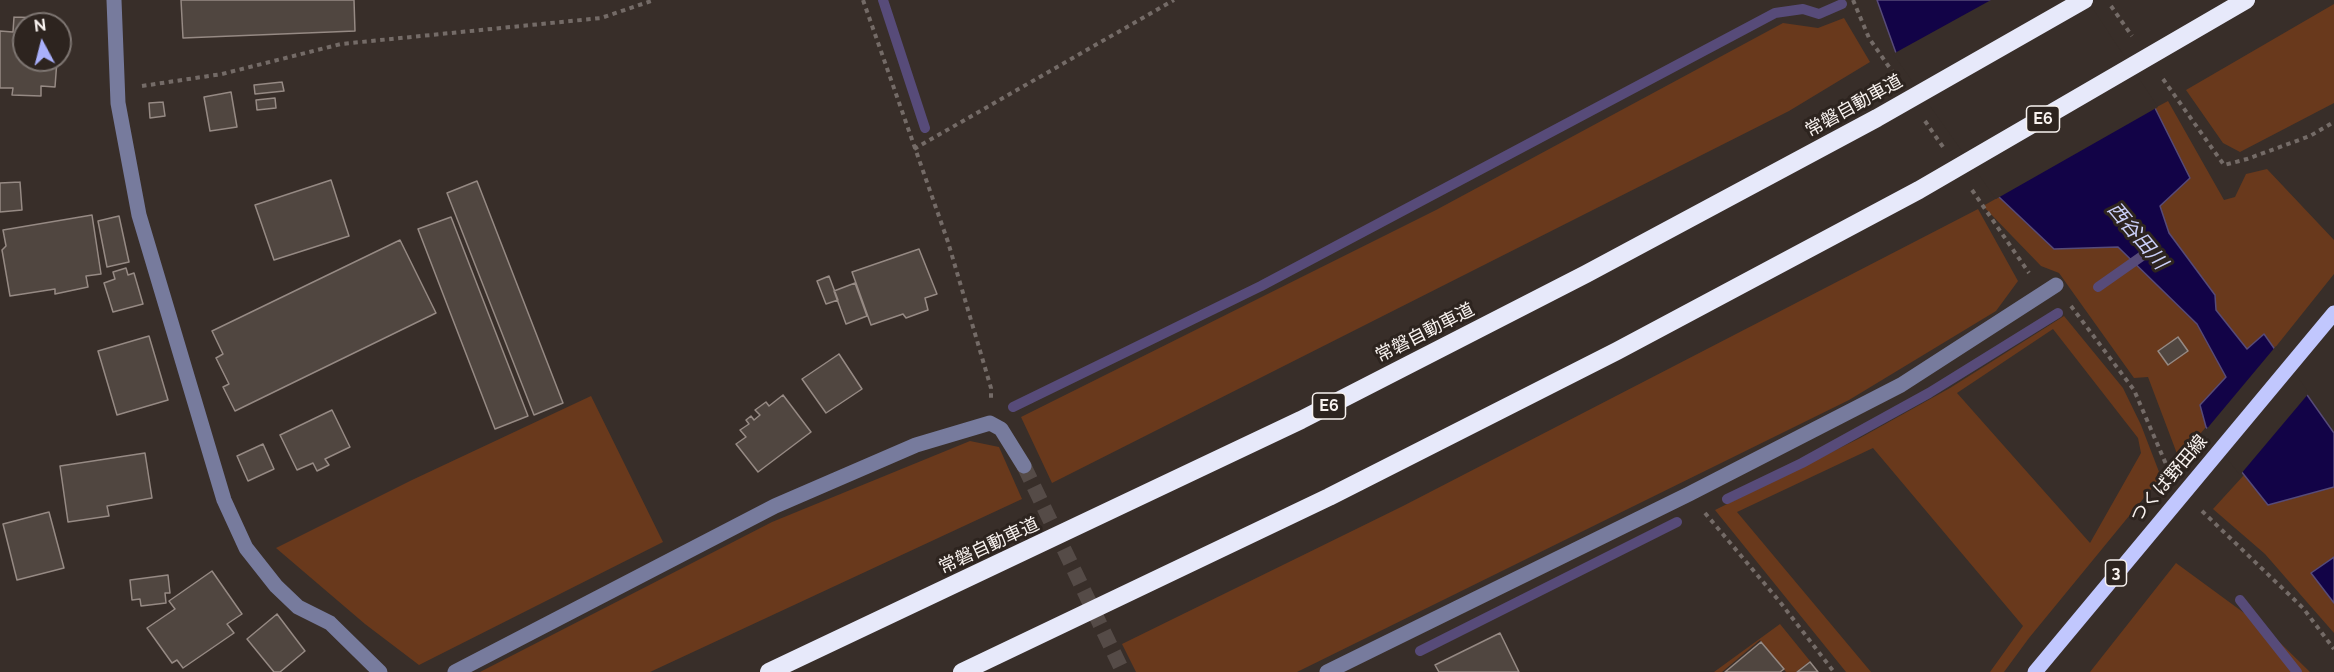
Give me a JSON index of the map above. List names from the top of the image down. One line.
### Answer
{"streets":{"highway":["常磐自動車道","E6"],"main road":["つくば野田線","3"]},"water":["西谷田川"],"north":"top"}
